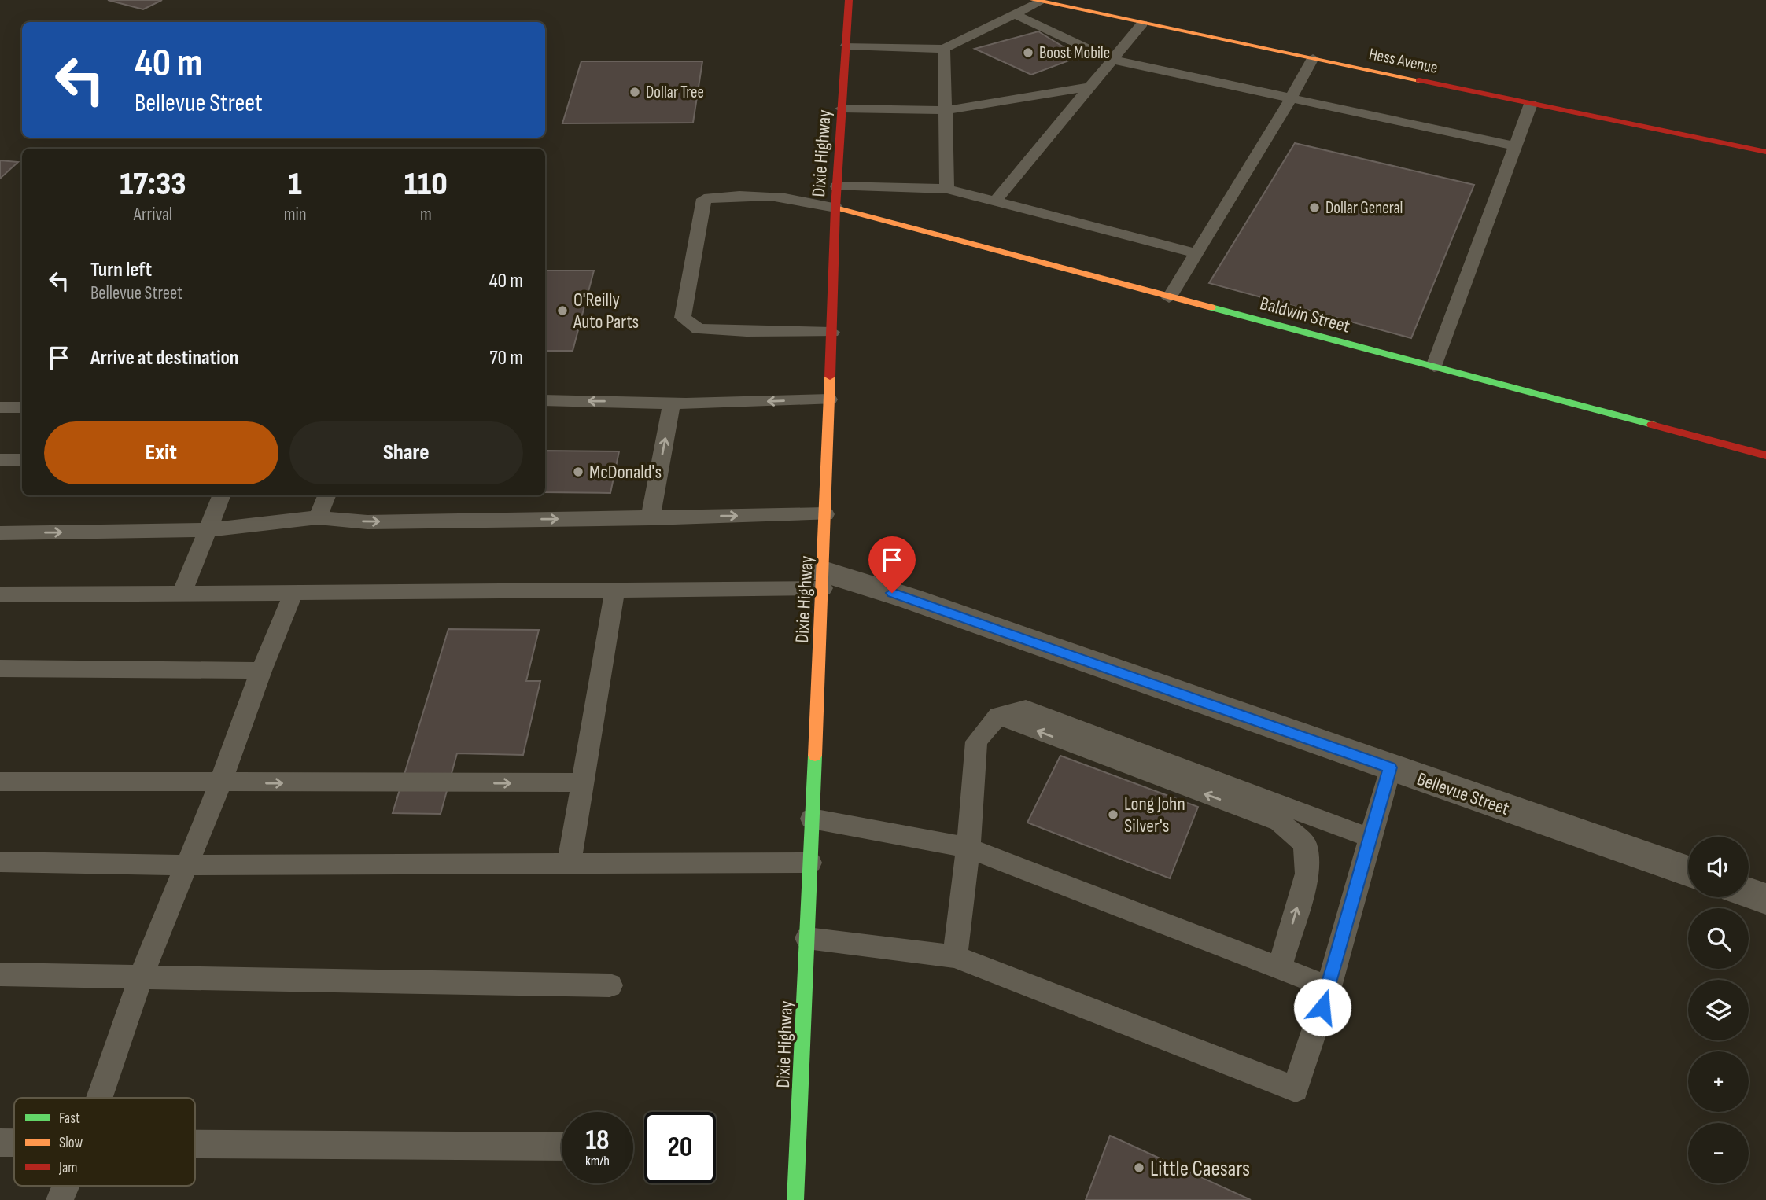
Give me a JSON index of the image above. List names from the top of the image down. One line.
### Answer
{"streets":{"street":["Hess Avenue","Dixie Highway","Baldwin Street","Bellevue Street"]},"crossings":[["Dixie Highway","Baldwin Street"],["Dixie Highway","Bellevue Street"]],"places":["Boost Mobile","Dollar Tree","Dollar General","O'Reilly Auto Parts","McDonald's","Long John Silver's","Little Caesars"],"legend":["Fast","Slow","Jam"],"page":{"turn":["40 m","Bellevue Street"],"eta":["17:33","Arrival","1","min","110","m"],"list":[{"name":"Turn left","note":"Bellevue Street","value":"40 m"},{"name":"Arrive at destination","value":"70 m"}],"buttons":["Exit","Share"],"map_buttons":["+","−"],"speed":"18 km/h","limit":"20"}}
